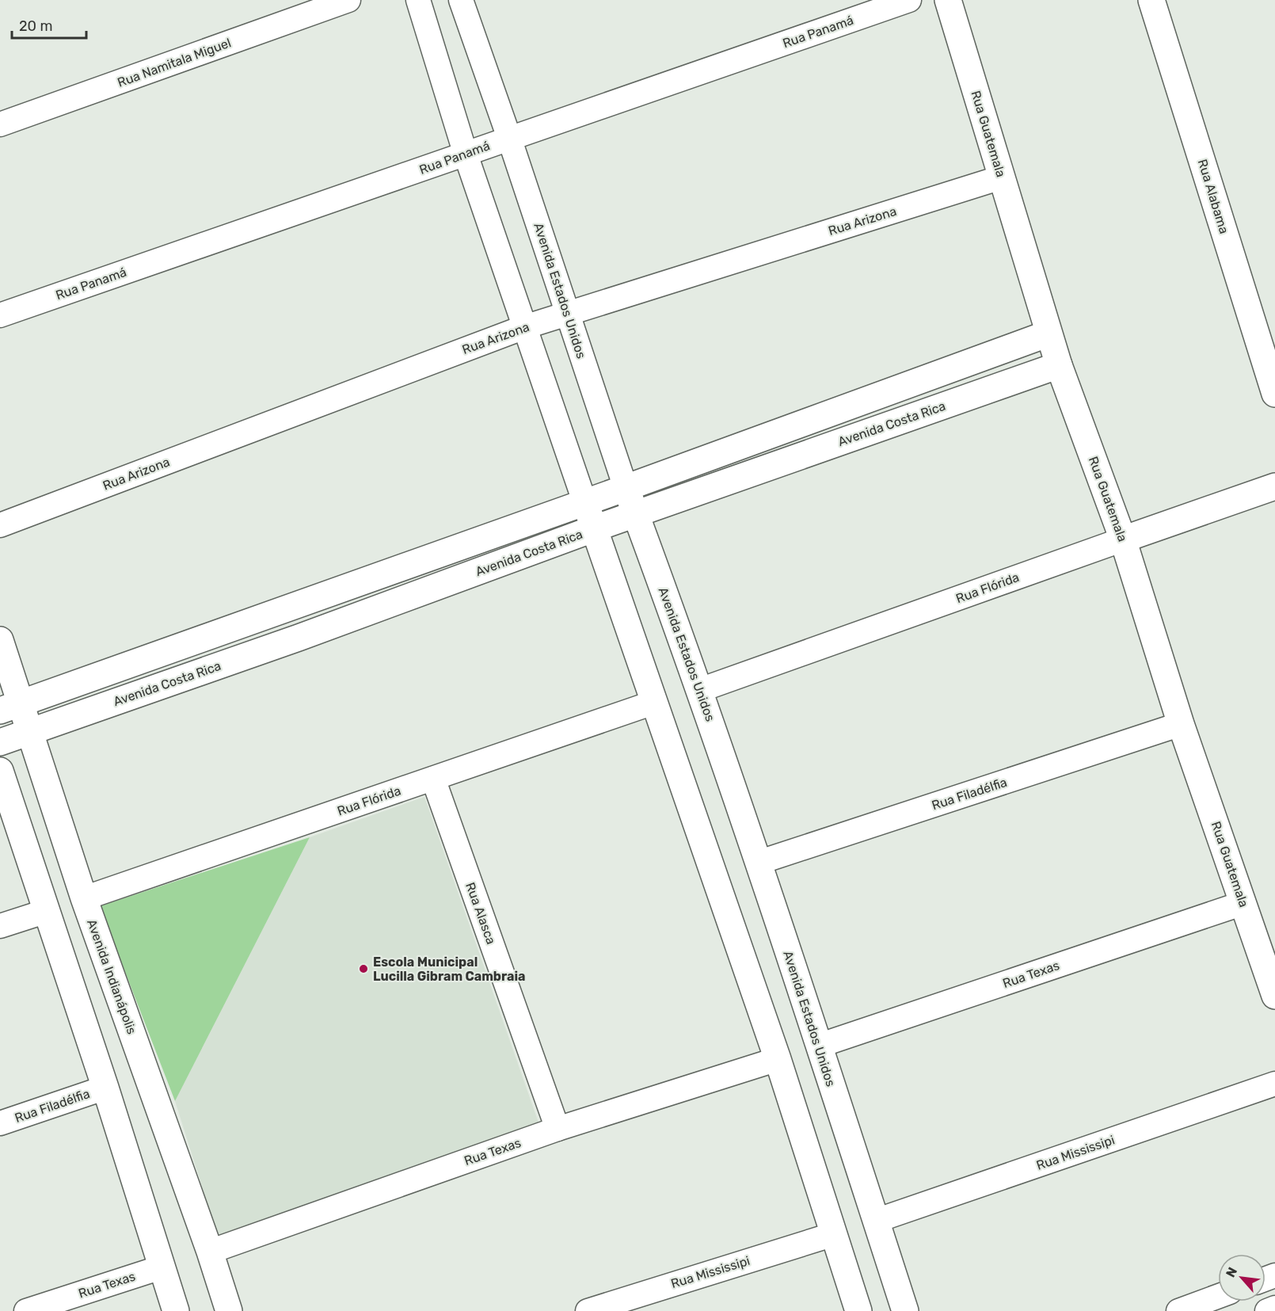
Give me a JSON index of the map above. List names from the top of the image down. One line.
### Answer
{"streets":{"street":["Rua Panamá","Rua Namitala Miguel","Rua Guatemala","Rua Alabama","Rua Arizona","Avenida Estados Unidos","Avenida Costa Rica","Rua Flórida","Rua Filadélfia","Rua Alasca","Rua Texas","Avenida Indianápolis","Rua Mississipi"]},"crossings":[["Rua Panamá","Avenida Estados Unidos"],["Rua Guatemala","Rua Arizona"],["Rua Guatemala","Avenida Costa Rica"],["Rua Guatemala","Rua Flórida"],["Rua Guatemala","Rua Filadélfia"],["Rua Guatemala","Rua Texas"],["Rua Arizona","Avenida Estados Unidos"],["Avenida Estados Unidos","Avenida Costa Rica"],["Avenida Estados Unidos","Rua Flórida"],["Avenida Estados Unidos","Rua Filadélfia"],["Avenida Estados Unidos","Rua Texas"],["Avenida Estados Unidos","Rua Mississipi"],["Avenida Costa Rica","Avenida Indianápolis"],["Rua Flórida","Rua Alasca"],["Rua Flórida","Avenida Indianápolis"],["Rua Alasca","Rua Texas"],["Rua Texas","Avenida Indianápolis"]],"places":["Escola Municipal Lucilla Gibram Cambraia"],"scale_bar":"20 m","north":"top left"}
